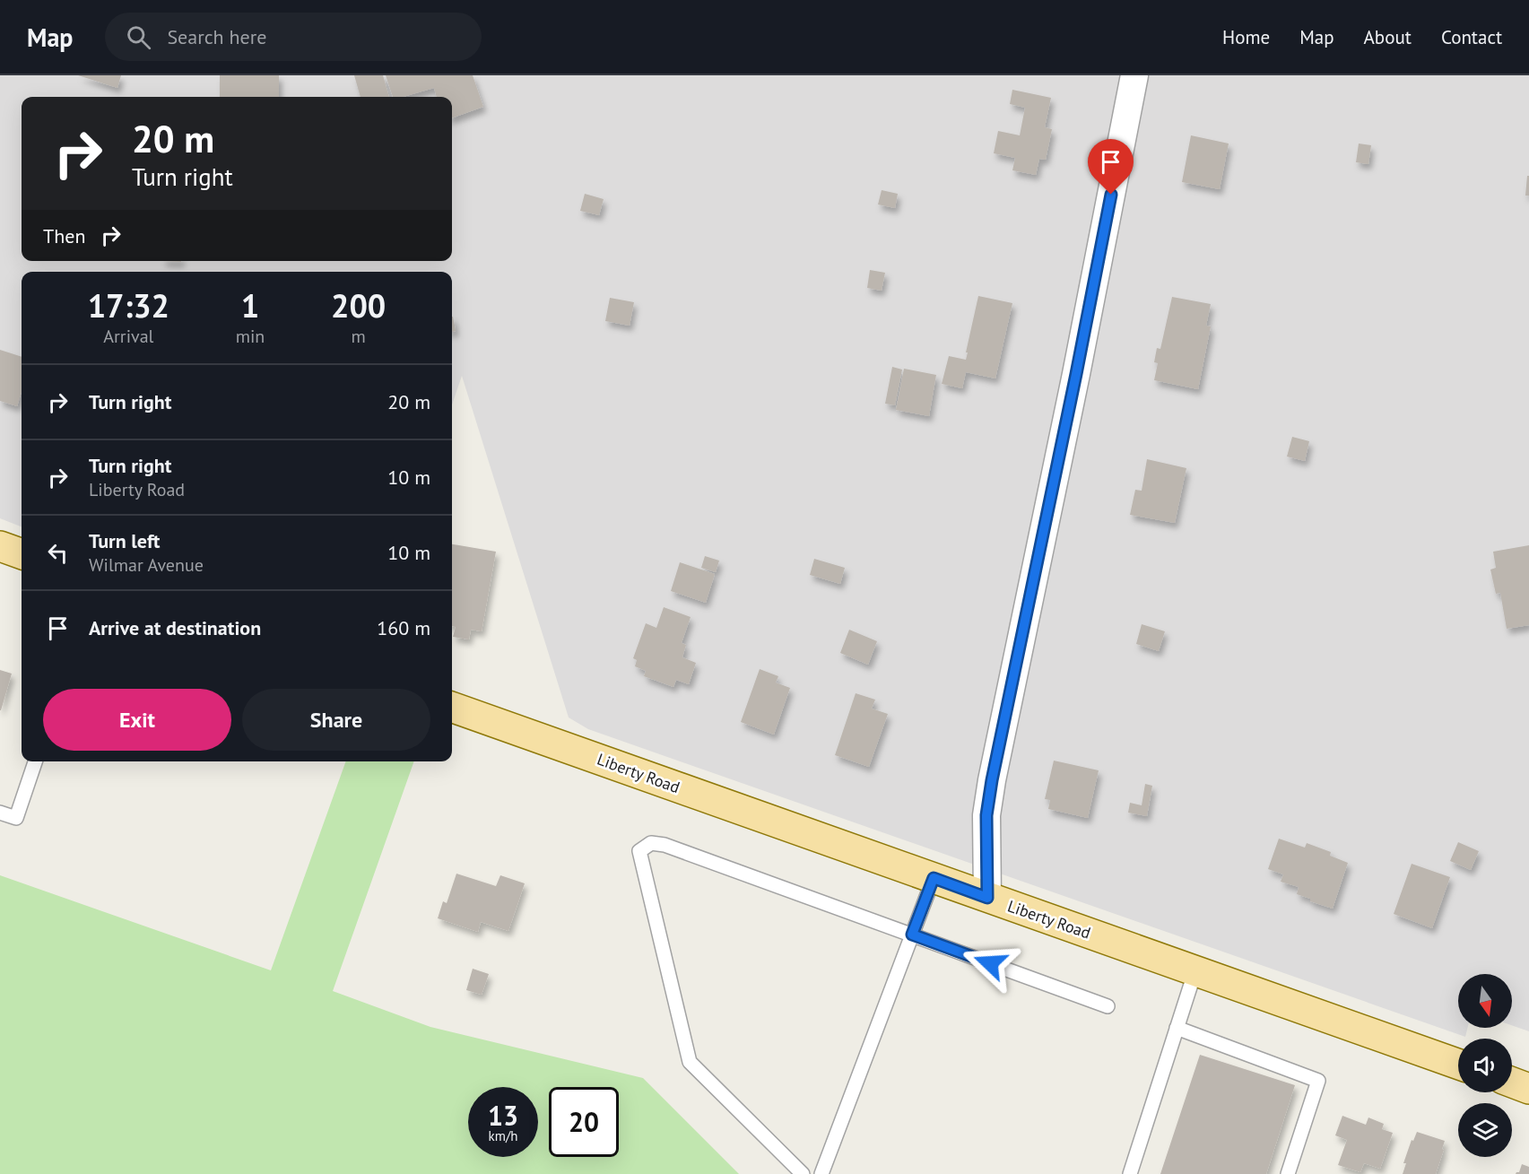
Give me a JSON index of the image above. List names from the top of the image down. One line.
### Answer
{"streets":{"main road":["Liberty Road"]},"north":"bottom","page":{"header":"Map","search":"Search here","nav":["Home","Map","About","Contact"],"turn":["20 m","Turn right"],"then":"Then","eta":["17:32","Arrival","1","min","200","m"],"list":[{"name":"Turn right","value":"20 m"},{"name":"Turn right","note":"Liberty Road","value":"10 m"},{"name":"Turn left","note":"Wilmar Avenue","value":"10 m"},{"name":"Arrive at destination","value":"160 m"}],"buttons":["Exit","Share"],"speed":"13 km/h","limit":"20"}}
